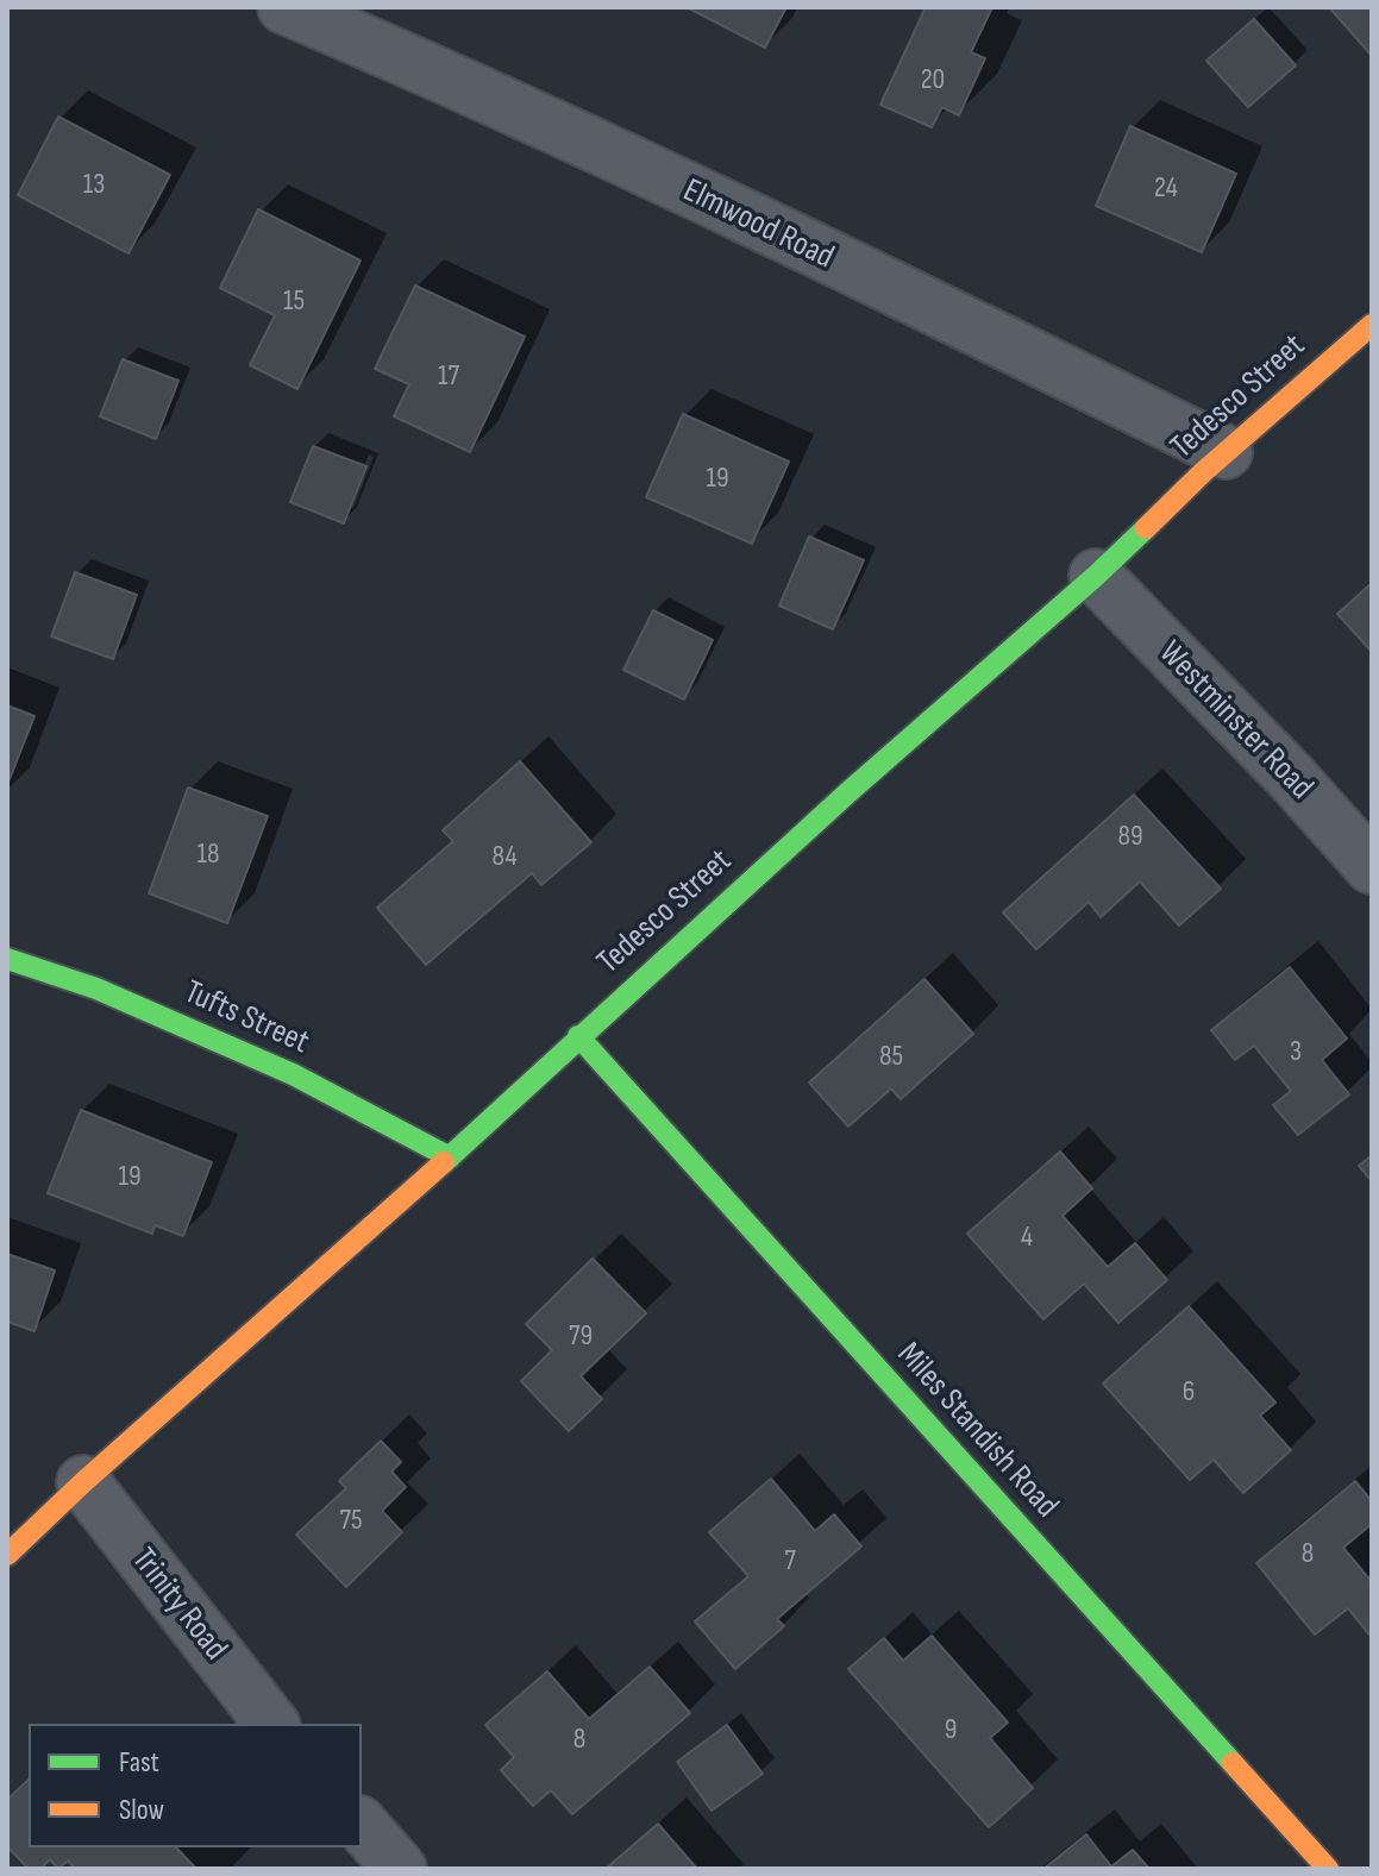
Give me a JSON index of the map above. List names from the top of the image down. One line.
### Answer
{"streets":{"main road":["Tedesco Street","Tufts Street","Miles Standish Road"],"street":["Elmwood Road","Westminster Road","Trinity Road"]},"crossings":[["Elmwood Road","Tedesco Street"],["Tedesco Street","Westminster Road"],["Tedesco Street","Tufts Street"],["Tedesco Street","Miles Standish Road"],["Tedesco Street","Trinity Road"]],"house_numbers":["20","13","24","15","17","19","89","18","84","3","85","19","4","79","6","75","8","7","9","8"],"legend":["Fast","Slow"]}
